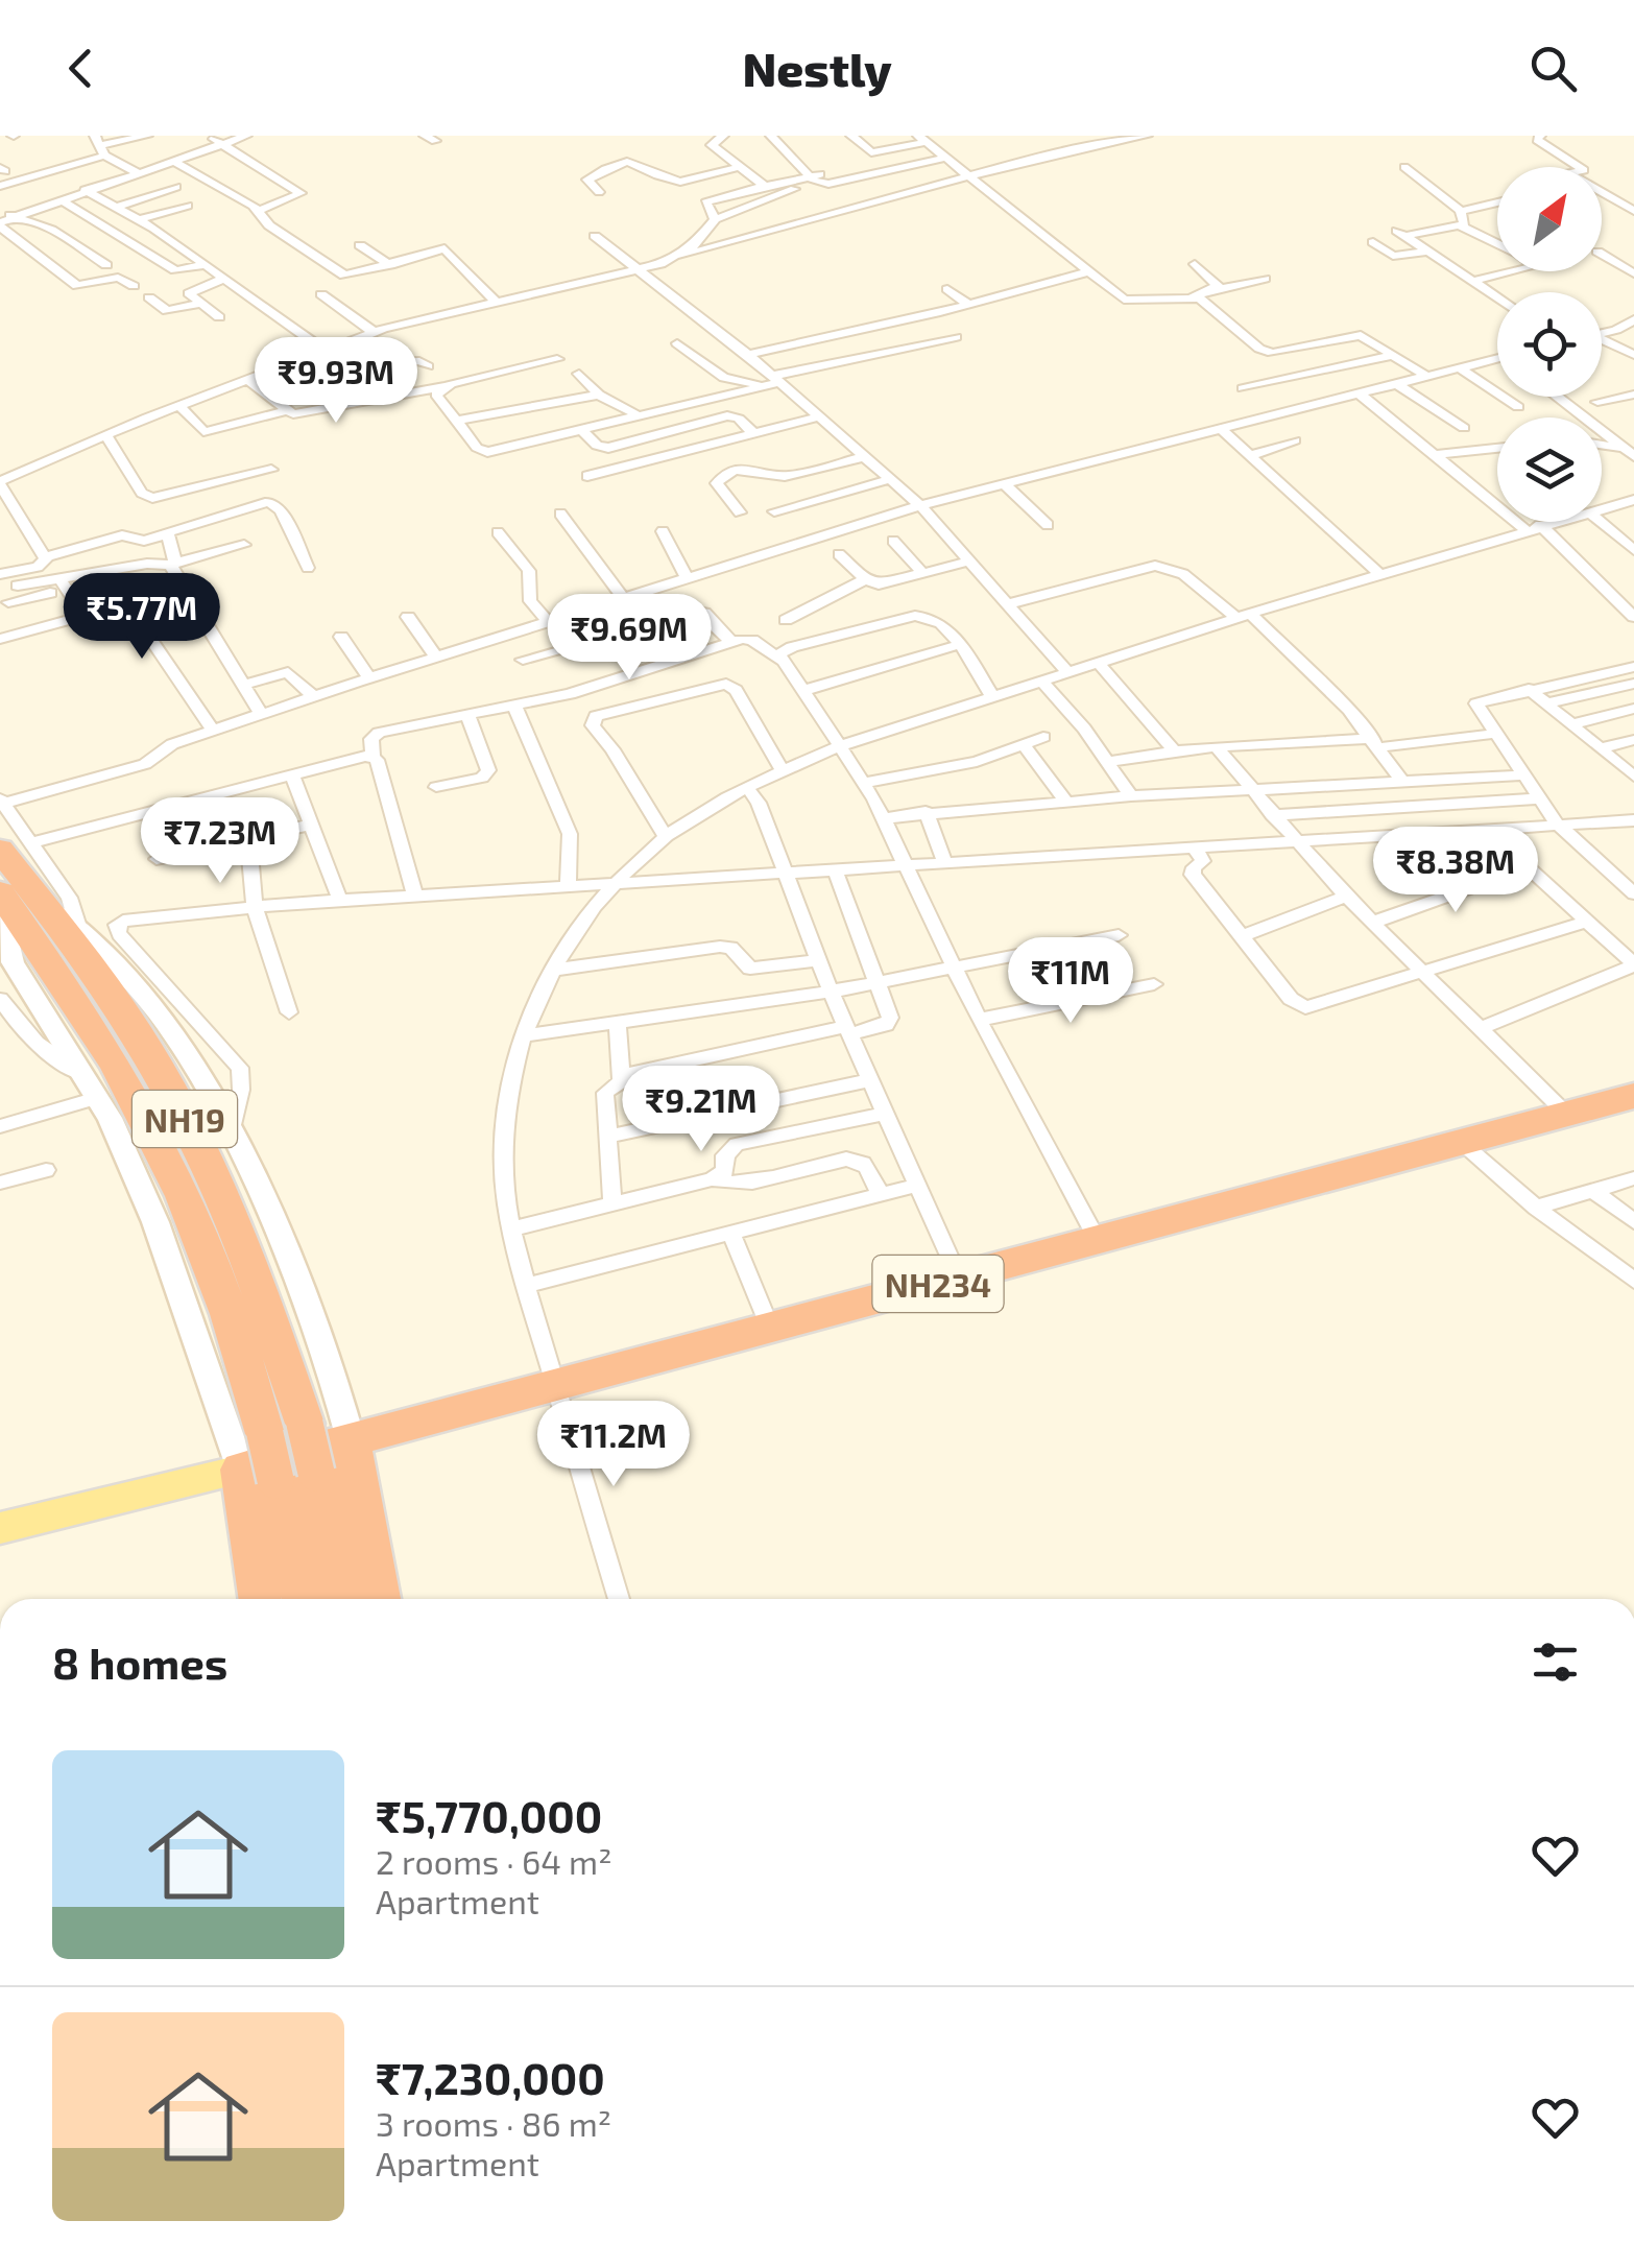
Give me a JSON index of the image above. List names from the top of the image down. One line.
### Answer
{"streets":{"highway":["NH19","NH234"]},"crossings":[["NH19","NH234"]],"north":"top right","page":{"header":"Nestly","price":["₹9.93M","₹5.77M","₹9.69M","₹7.23M","₹8.38M","₹11M","₹9.21M","₹11.2M"],"heading":"8 homes","list":[{"name":"₹5,770,000","note":"2 rooms · 64 m² · Apartment"},{"name":"₹7,230,000","note":"3 rooms · 86 m² · Apartment"}]}}
